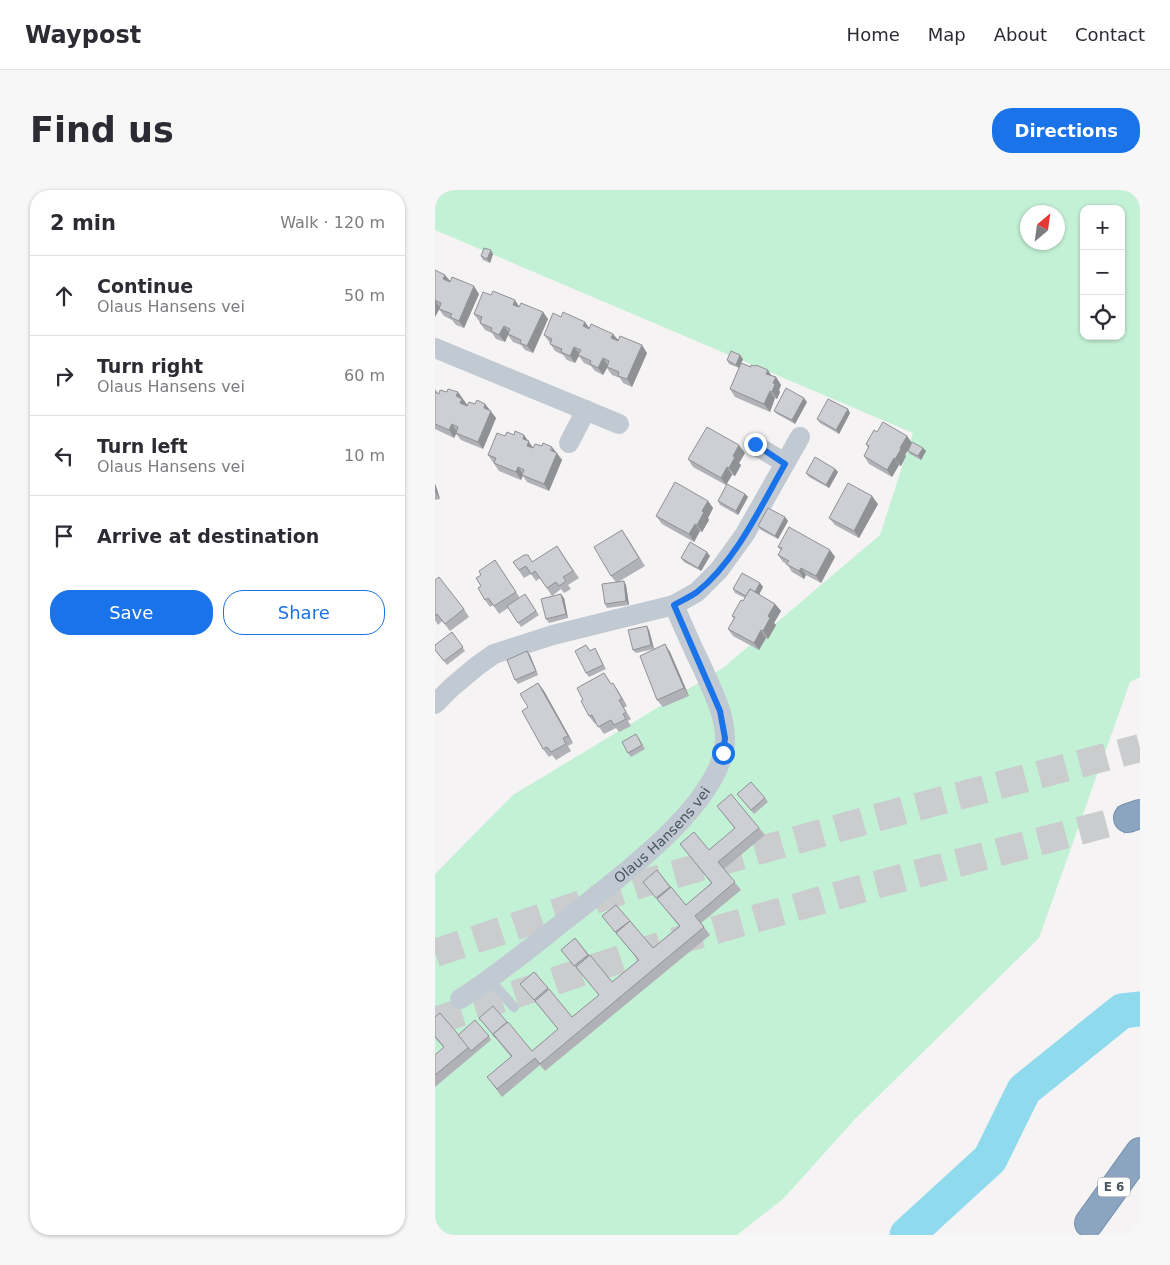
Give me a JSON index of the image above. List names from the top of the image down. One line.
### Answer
{"streets":{"highway":["E 6"],"street":["Olaus Hansens vei"]},"north":"top right","page":{"header":"Waypost","nav":["Home","Map","About","Contact"],"buttons":["Directions",["Save","Share"]],"title":"Find us","heading":["2 min","Walk · 120 m"],"map_buttons":["+","−"],"list":[["Continue","Olaus Hansens vei","50 m"],["Turn right","Olaus Hansens vei","60 m"],["Turn left","Olaus Hansens vei","10 m"],"Arrive at destination"]}}
